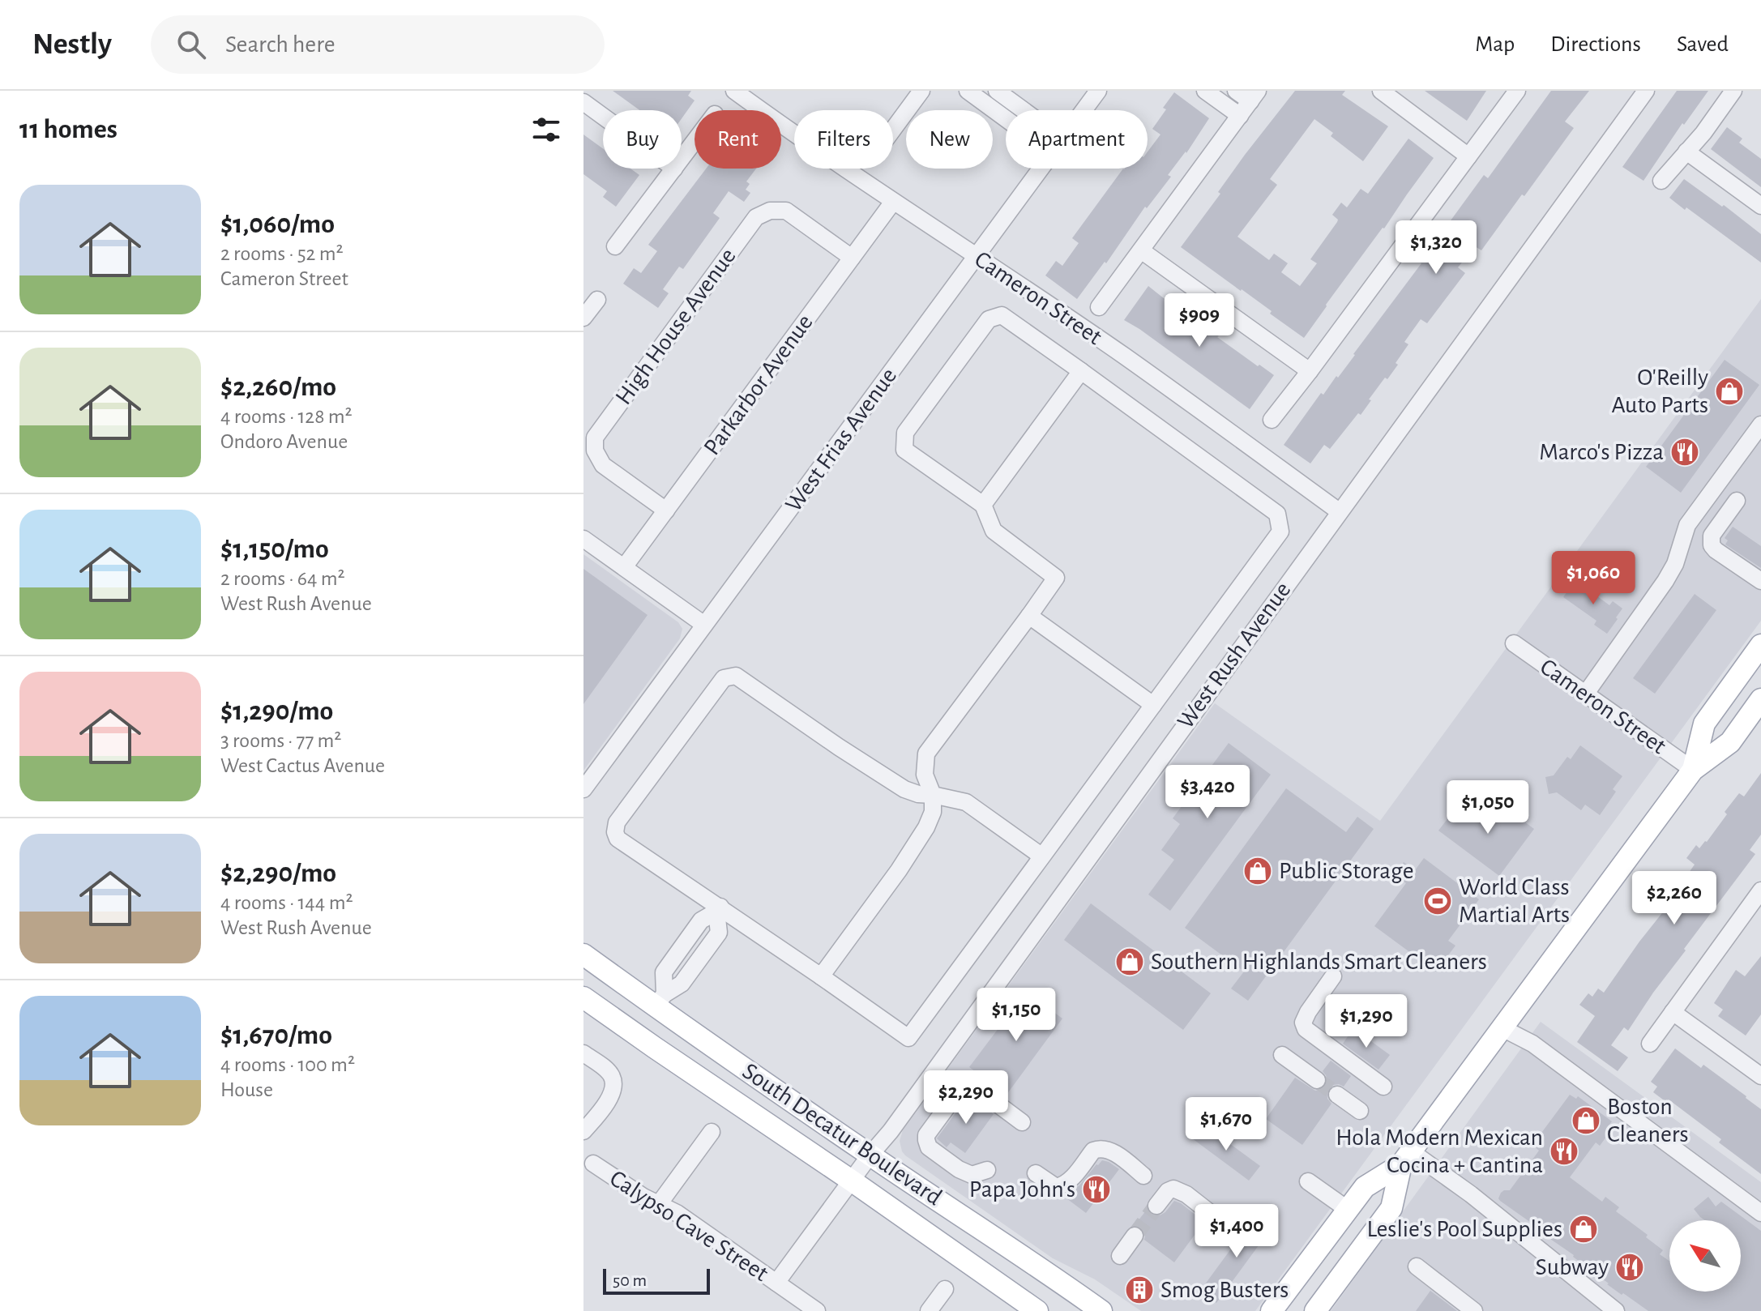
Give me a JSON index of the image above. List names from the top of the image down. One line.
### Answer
{"streets":{"main road":["South Decatur Boulevard"],"street":["Cameron Street","High House Avenue","Parkarbor Avenue","West Frias Avenue","West Rush Avenue","Calypso Cave Street"]},"crossings":[["Cameron Street","Parkarbor Avenue"],["Cameron Street","West Frias Avenue"],["Cameron Street","West Rush Avenue"],["High House Avenue","Parkarbor Avenue"],["West Rush Avenue","South Decatur Boulevard"],["West Rush Avenue","Calypso Cave Street"]],"places":{"shop":["O'Reilly Auto Parts","Public Storage","Southern Highlands Smart Cleaners","Boston Cleaners","Leslie's Pool Supplies"],"restaurant":["Marco's Pizza","Hola Modern Mexican Cocina + Cantina","Papa John's","Subway"],"sports":["World Class Martial Arts"],"building":["Smog Busters"]},"scale_bar":"50 m","north":"top left","page":{"header":"Nestly","search":"Search here","nav":["Map","Directions","Saved"],"heading":"11 homes","chip":["Buy","Rent","Filters","New","Apartment"],"list":[{"name":"$1,060/mo","note":"2 rooms · 52 m² · Cameron Street"},{"name":"$2,260/mo","note":"4 rooms · 128 m² · Ondoro Avenue"},{"name":"$1,150/mo","note":"2 rooms · 64 m² · West Rush Avenue"},{"name":"$1,290/mo","note":"3 rooms · 77 m² · West Cactus Avenue"},{"name":"$2,290/mo","note":"4 rooms · 144 m² · West Rush Avenue"},{"name":"$1,670/mo","note":"4 rooms · 100 m² · House"}],"price":["$1,320","$909","$1,060","$3,420","$1,050","$2,260","$1,150","$1,290","$2,290","$1,670","$1,400"],"scale":"50 m"}}
